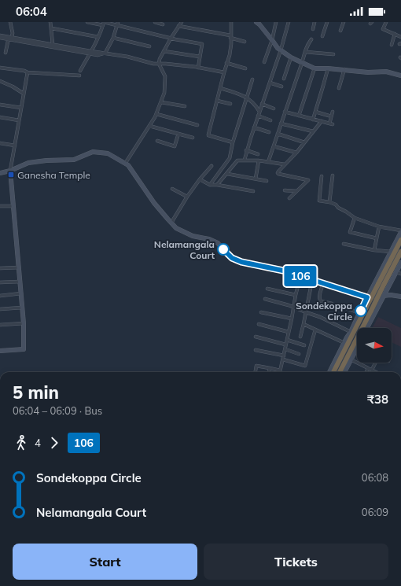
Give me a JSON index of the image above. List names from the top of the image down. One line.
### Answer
{"places":{"transit":["Ganesha Temple"],"other":["Nelamangala Court","Sondekoppa Circle"]},"lines":["bus line 106"],"north":"right","page":{"status":"06:04","on_map":"106","heading":["5 min","06:04 – 06:09 · Bus","₹38"],"legs":["4","106"],"list":[{"name":"Sondekoppa Circle","value":"06:08"},{"name":"Nelamangala Court","value":"06:09"}],"buttons":["Start","Tickets"]}}
